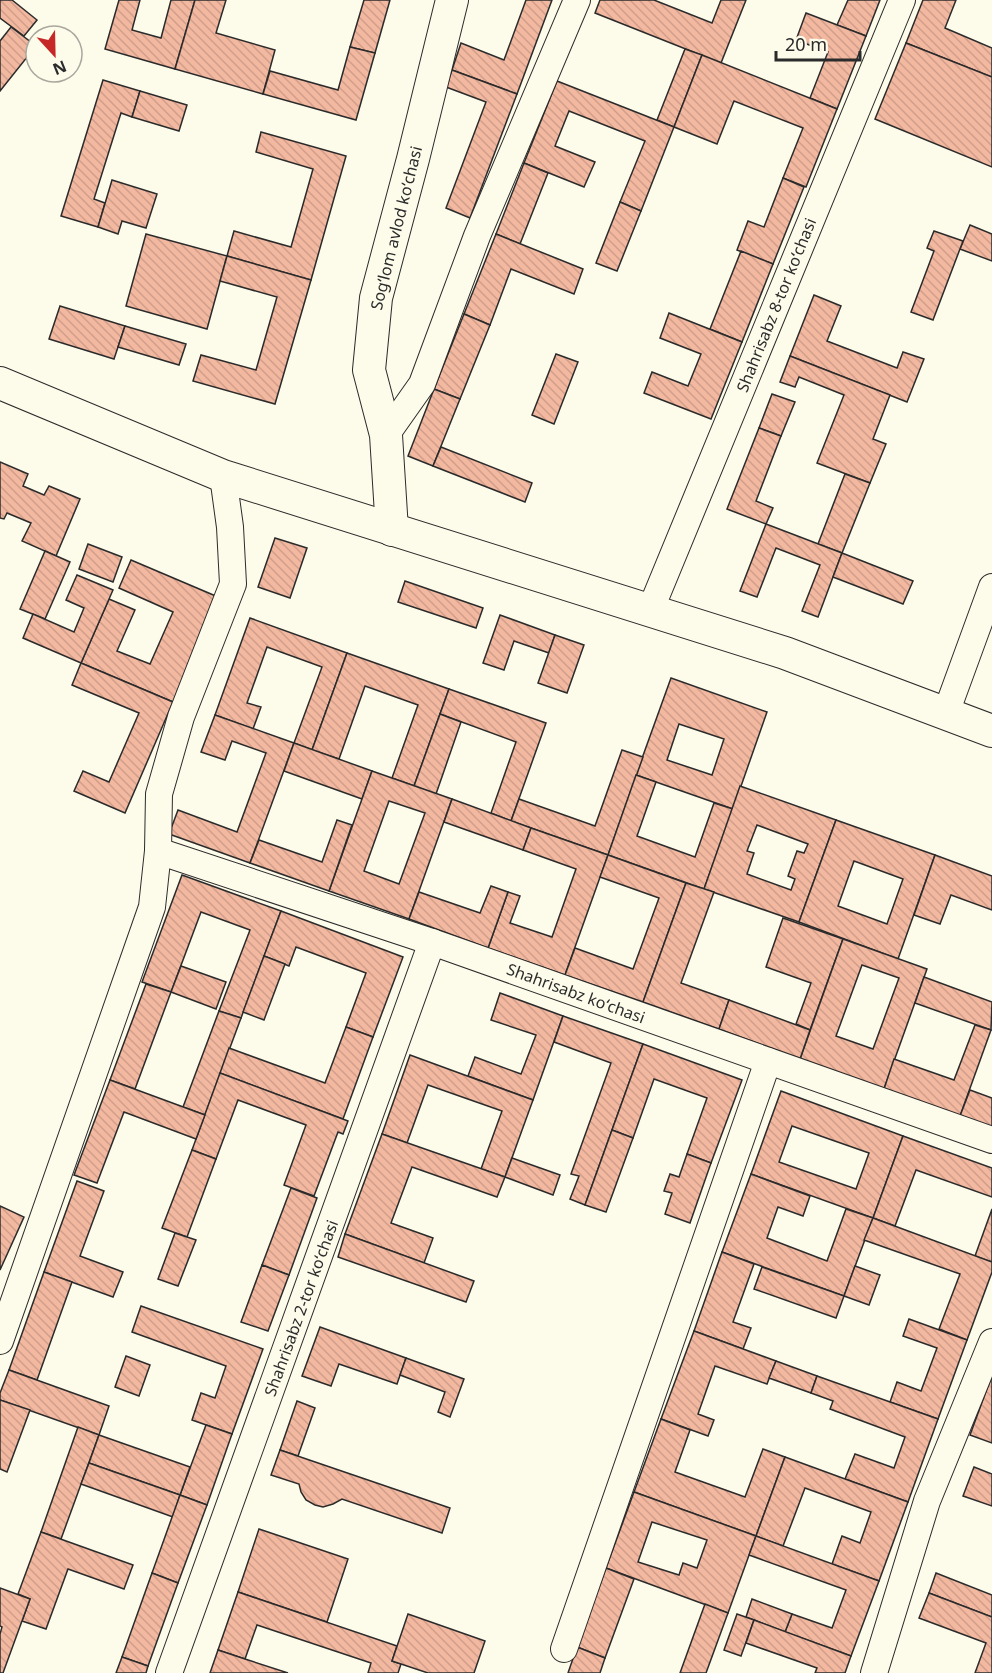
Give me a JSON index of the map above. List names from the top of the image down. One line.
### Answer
{"streets":{"street":["Sogʻlom avlod koʻchasi","Shahrisabz 8-tor koʻchasi","Shahrisabz koʻchasi","Shahrisabz 2-tor koʻchasi"]},"crossings":[["Shahrisabz koʻchasi","Shahrisabz 2-tor koʻchasi"]],"scale_bar":"20 m","north":"bottom"}
